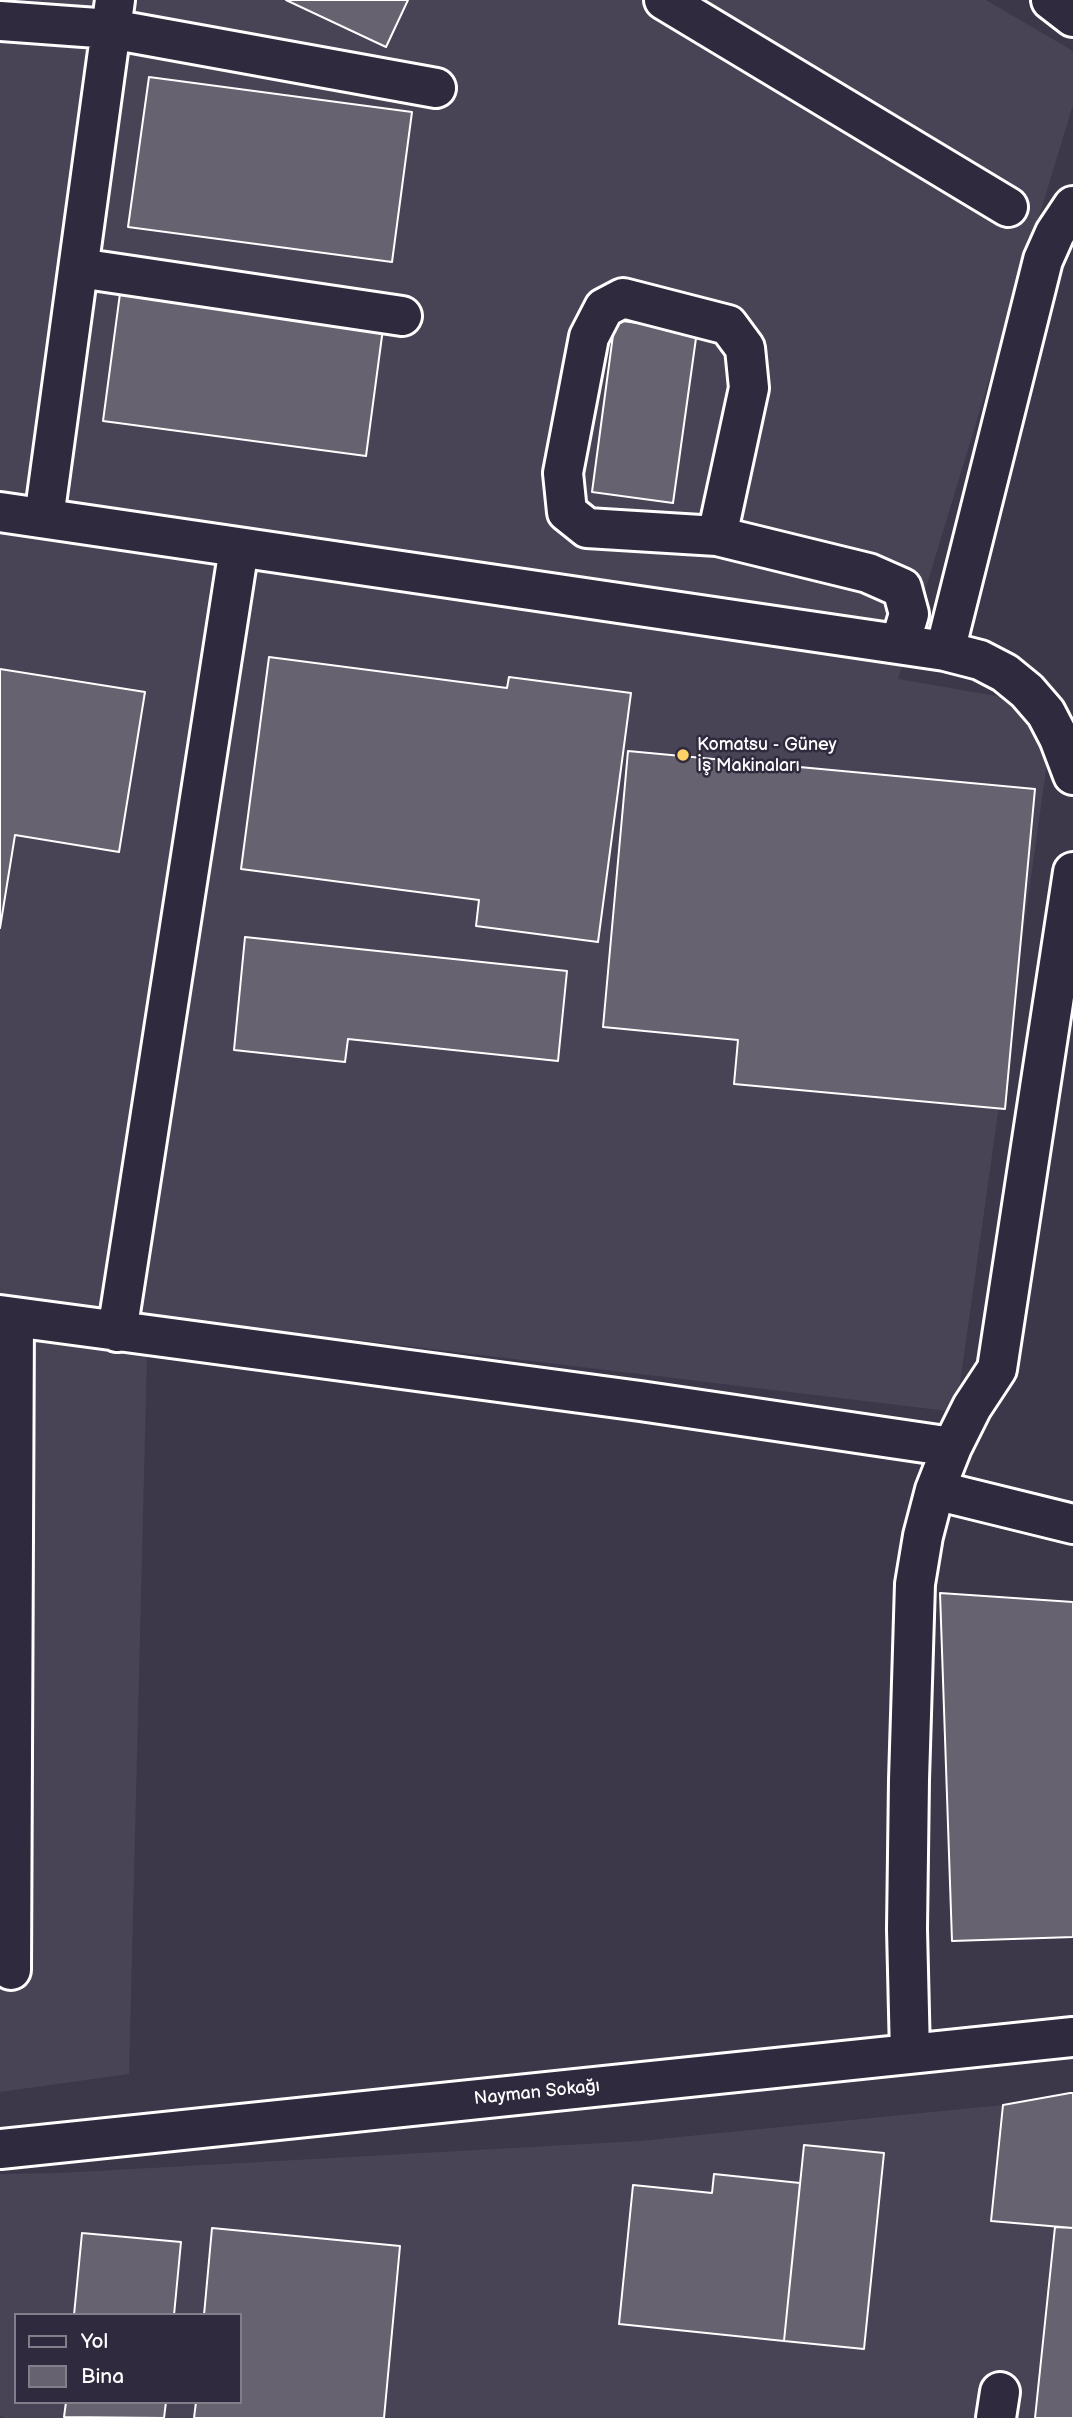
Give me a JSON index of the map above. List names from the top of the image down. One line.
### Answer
{"streets":{"street":["Nayman Sokağı"]},"places":["Komatsu - Güney İş Makinaları"],"legend":["Yol","Bina"]}
